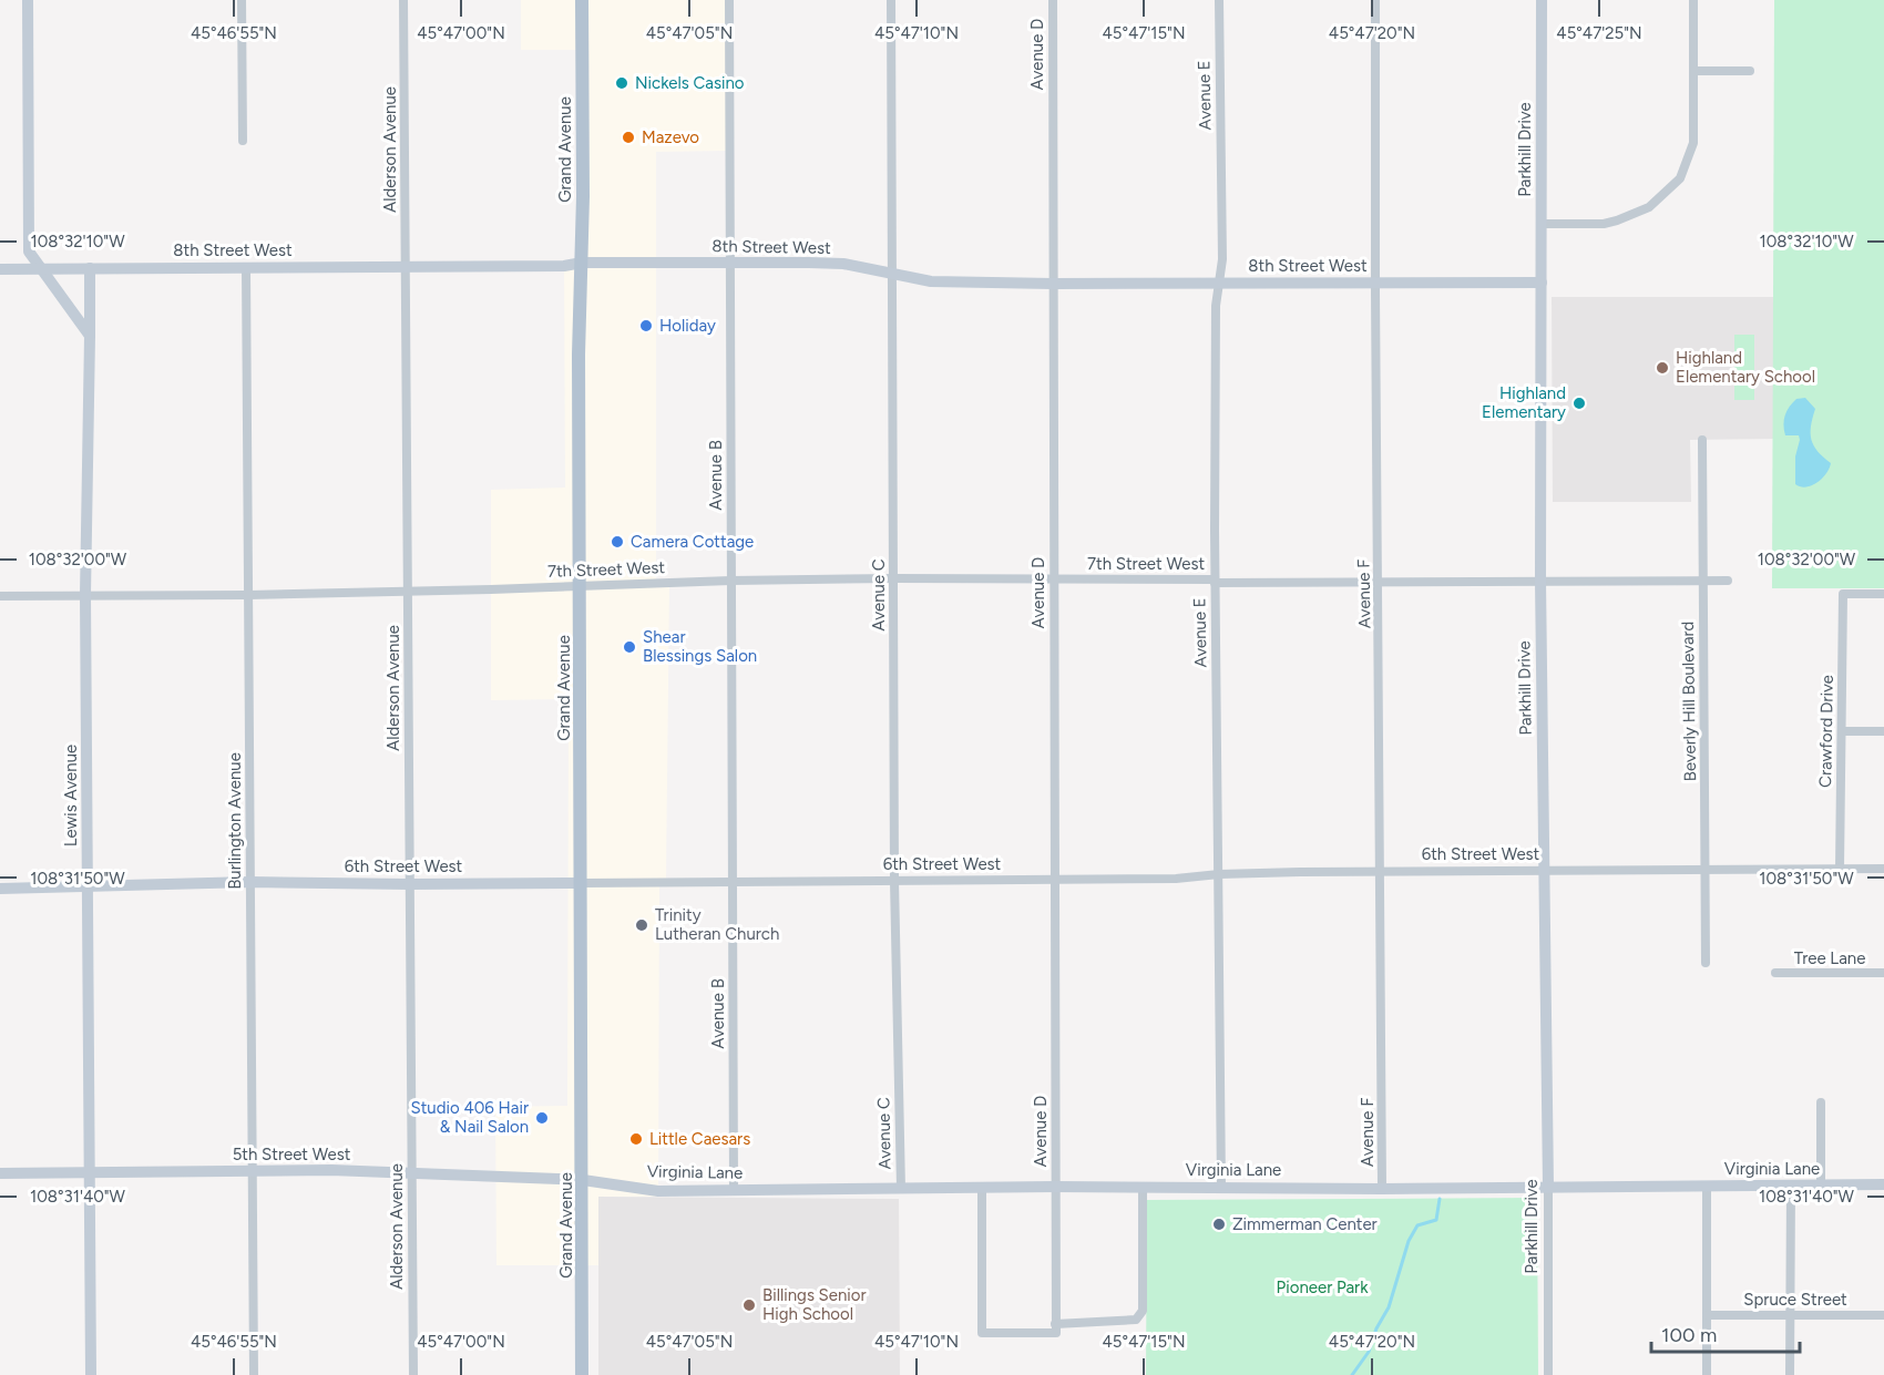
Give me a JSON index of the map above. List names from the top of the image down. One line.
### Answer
{"streets":{"main road":["Grand Avenue"],"street":["Avenue D","Avenue E","Alderson Avenue","Parkhill Drive","8th Street West","Avenue B","7th Street West","Avenue F","Avenue C","Beverly Hill Boulevard","Crawford Drive","Lewis Avenue","Burlington Avenue","6th Street West","Tree Lane","5th Street West","Virginia Lane","Spruce Street"]},"crossings":[["Avenue D","8th Street West"],["Avenue D","7th Street West"],["Avenue D","6th Street West"],["Avenue D","Virginia Lane"],["Avenue E","8th Street West"],["Avenue E","7th Street West"],["Avenue E","6th Street West"],["Avenue E","Virginia Lane"],["Alderson Avenue","8th Street West"],["Alderson Avenue","7th Street West"],["Alderson Avenue","6th Street West"],["Alderson Avenue","5th Street West"],["Grand Avenue","8th Street West"],["Grand Avenue","7th Street West"],["Grand Avenue","6th Street West"],["Grand Avenue","5th Street West"],["Grand Avenue","Virginia Lane"],["Parkhill Drive","8th Street West"],["Parkhill Drive","7th Street West"],["Parkhill Drive","6th Street West"],["Parkhill Drive","Virginia Lane"],["8th Street West","Avenue B"],["8th Street West","Avenue F"],["8th Street West","Avenue C"],["8th Street West","Lewis Avenue"],["8th Street West","Burlington Avenue"],["Avenue B","7th Street West"],["Avenue B","6th Street West"],["Avenue B","Virginia Lane"],["7th Street West","Avenue F"],["7th Street West","Avenue C"],["7th Street West","Beverly Hill Boulevard"],["7th Street West","Lewis Avenue"],["7th Street West","Burlington Avenue"],["Avenue F","6th Street West"],["Avenue F","Virginia Lane"],["Avenue C","6th Street West"],["Avenue C","Virginia Lane"],["Beverly Hill Boulevard","6th Street West"],["Crawford Drive","6th Street West"],["Lewis Avenue","6th Street West"],["Lewis Avenue","5th Street West"],["Burlington Avenue","6th Street West"],["Burlington Avenue","5th Street West"],["5th Street West","Virginia Lane"]],"parks":["Pioneer Park"],"places":["Nickels Casino","Mazevo","Holiday","Highland Elementary School","Highland Elementary","Camera Cottage","Shear Blessings Salon","Trinity Lutheran Church","Studio 406 Hair & Nail Salon","Little Caesars","Zimmerman Center","Billings Senior High School"],"scale_bar":"100 m","coordinates":["45°46'55\"N","45°47'00\"N","45°47'05\"N","45°47'10\"N","45°47'15\"N","45°47'20\"N","45°47'25\"N","108°32'10\"W","108°32'00\"W","108°31'50\"W","108°31'40\"W"]}
